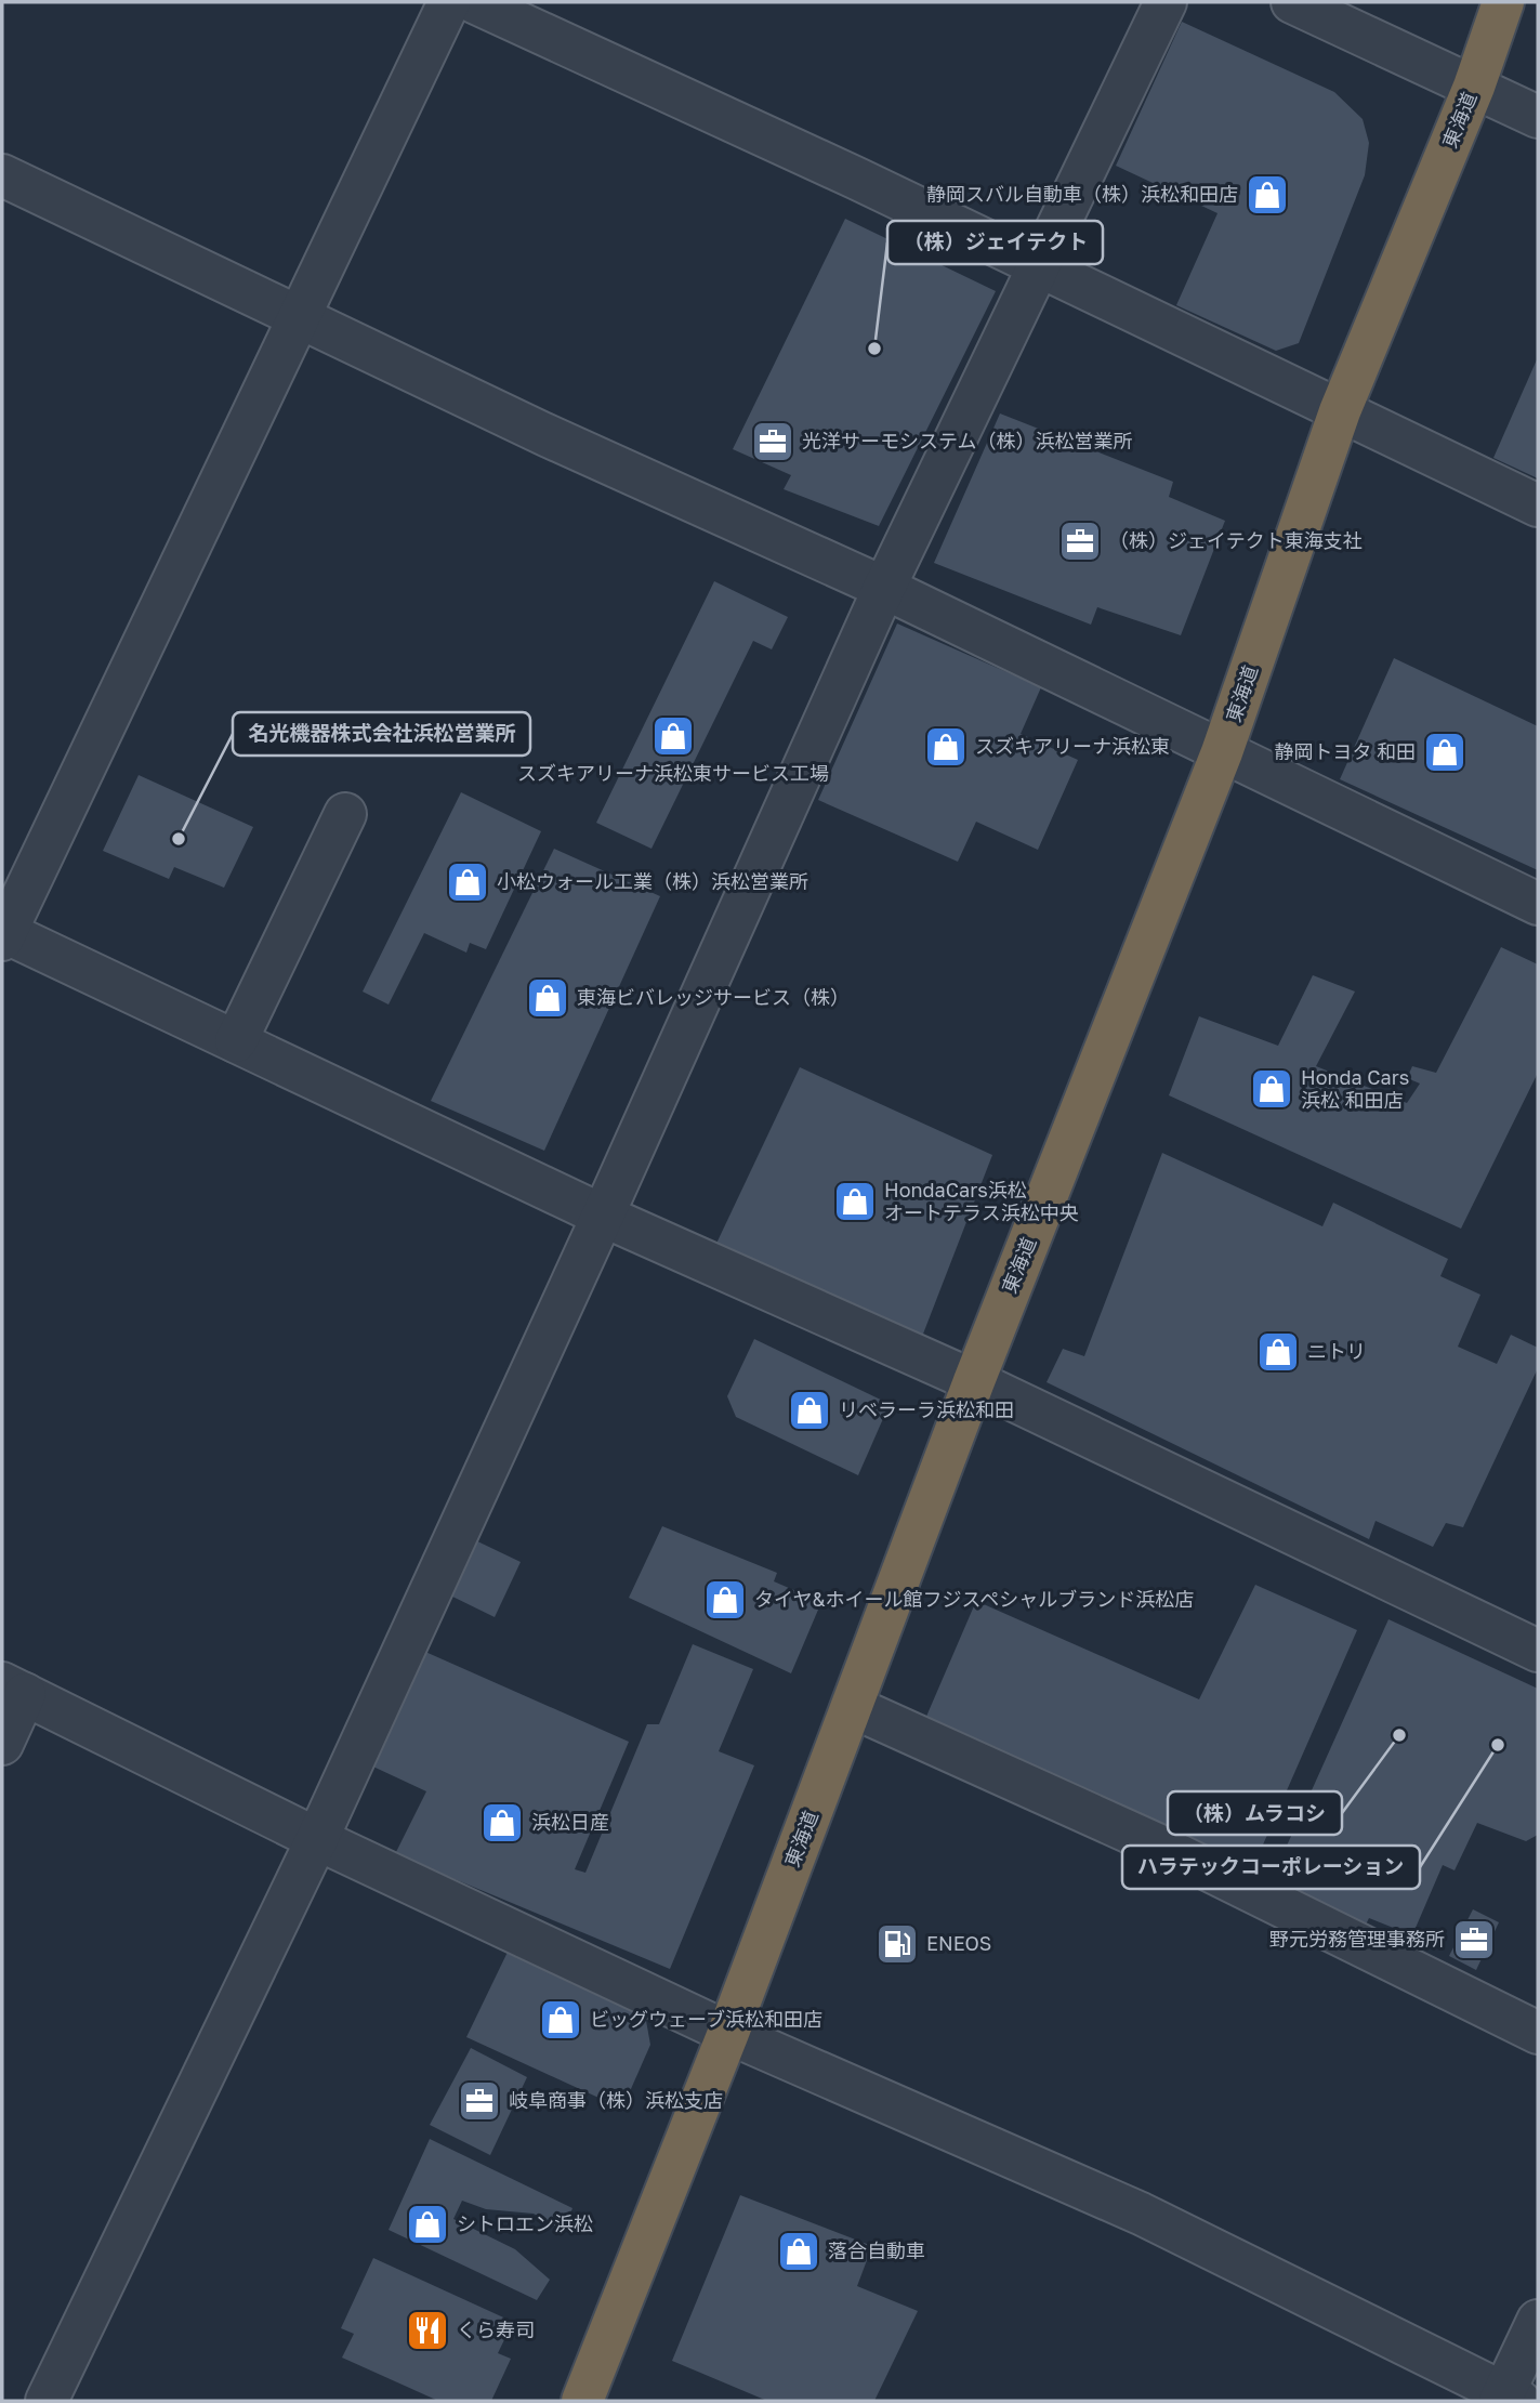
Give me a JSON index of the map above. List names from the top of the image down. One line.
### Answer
{"streets":{"highway":["東海道"]},"places":{"shop":["静岡スバル自動車（株）浜松和田店","スズキアリーナ浜松東サービス工場","スズキアリーナ浜松東","静岡トヨタ 和田","小松ウォール工業（株）浜松営業所","東海ビバレッジサービス（株）","Honda Cars 浜松 和田店","HondaCars浜松 オートテラス浜松中央","ニトリ","リベラーラ浜松和田","タイヤ&ホイール館フジスペシャルブランド浜松店","浜松日産","ビッグウェーブ浜松和田店","シトロエン浜松","落合自動車"],"other":["（株）ジェイテクト","名光機器株式会社浜松営業所","（株）ムラコシ","ハラテックコーポレーション"],"office":["光洋サーモシステム（株）浜松営業所","（株）ジェイテクト東海支社","野元労務管理事務所","岐阜商事（株）浜松支店"],"fuel station":["ENEOS"],"restaurant":["くら寿司"]}}
